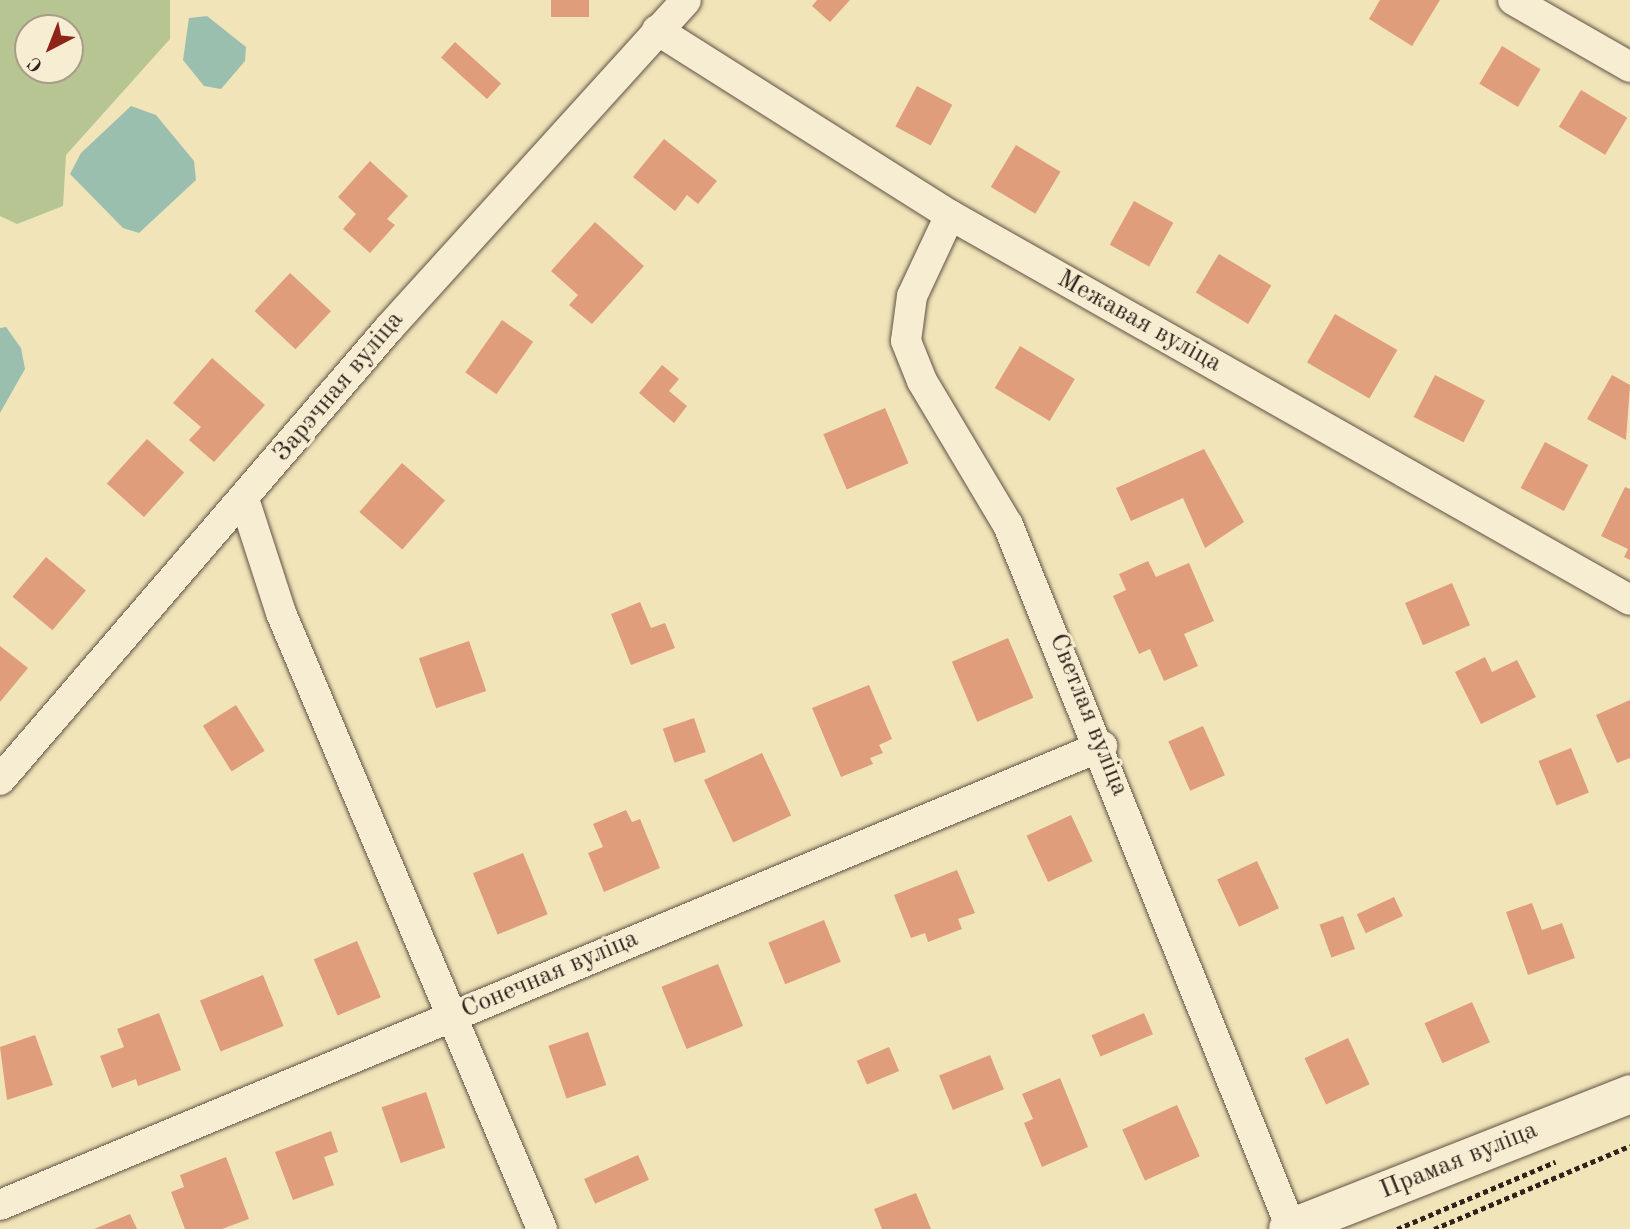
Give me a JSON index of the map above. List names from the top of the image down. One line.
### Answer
{"streets":{"street":["Межавая вуліца","Зарэчная вуліца","Светлая вуліца","Сонечная вуліца","Прамая вуліца"]},"crossings":[["Межавая вуліца","Зарэчная вуліца"],["Межавая вуліца","Светлая вуліца"],["Светлая вуліца","Сонечная вуліца"],["Светлая вуліца","Прамая вуліца"]],"north":"bottom left"}
